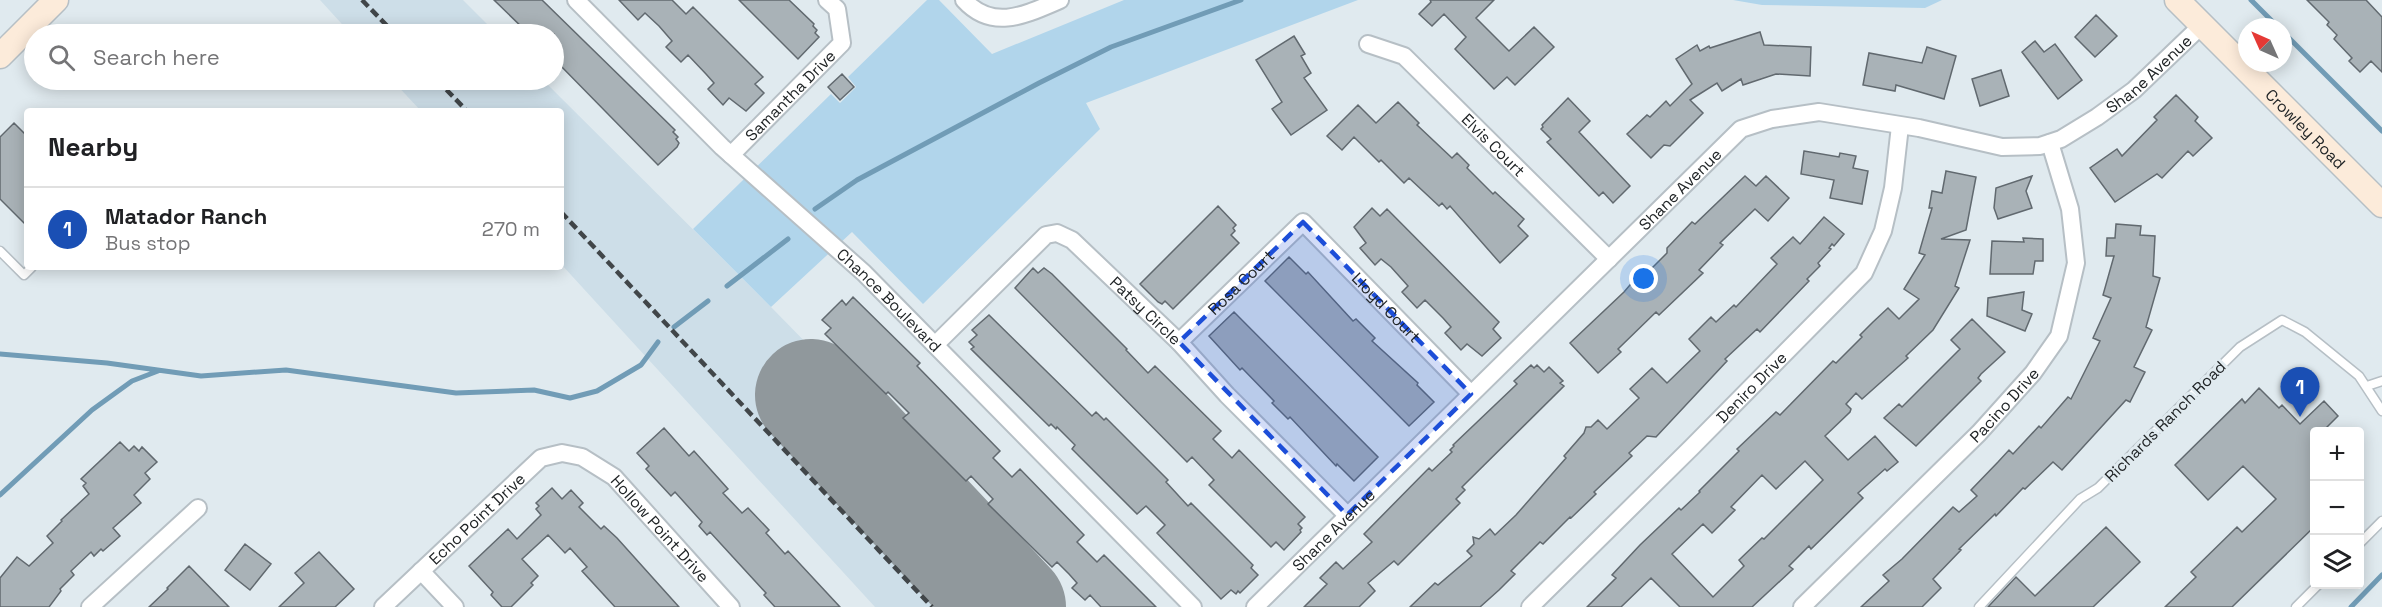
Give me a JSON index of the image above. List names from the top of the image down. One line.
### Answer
{"streets":{"main road":["Crowley Road"],"street":["Shane Avenue","Samantha Drive","Elvis Court","Rosa Court","Chance Boulevard","Lloyd Court","Patsy Circle","Deniro Drive","Pacino Drive","Echo Point Drive","Hollow Point Drive"],"lane":["Richards Ranch Road"]},"crossings":[["Shane Avenue","Crowley Road"],["Shane Avenue","Elvis Court"],["Shane Avenue","Lloyd Court"],["Shane Avenue","Patsy Circle"],["Shane Avenue","Deniro Drive"],["Shane Avenue","Pacino Drive"],["Samantha Drive","Chance Boulevard"],["Rosa Court","Lloyd Court"],["Rosa Court","Patsy Circle"],["Chance Boulevard","Patsy Circle"],["Echo Point Drive","Hollow Point Drive"]],"north":"top left","page":{"search":"Search here","heading":"Nearby","list":[{"mark":"1","name":"Matador Ranch","note":"Bus stop","value":"270 m"}],"pins":"1","map_buttons":["+","−"]}}
